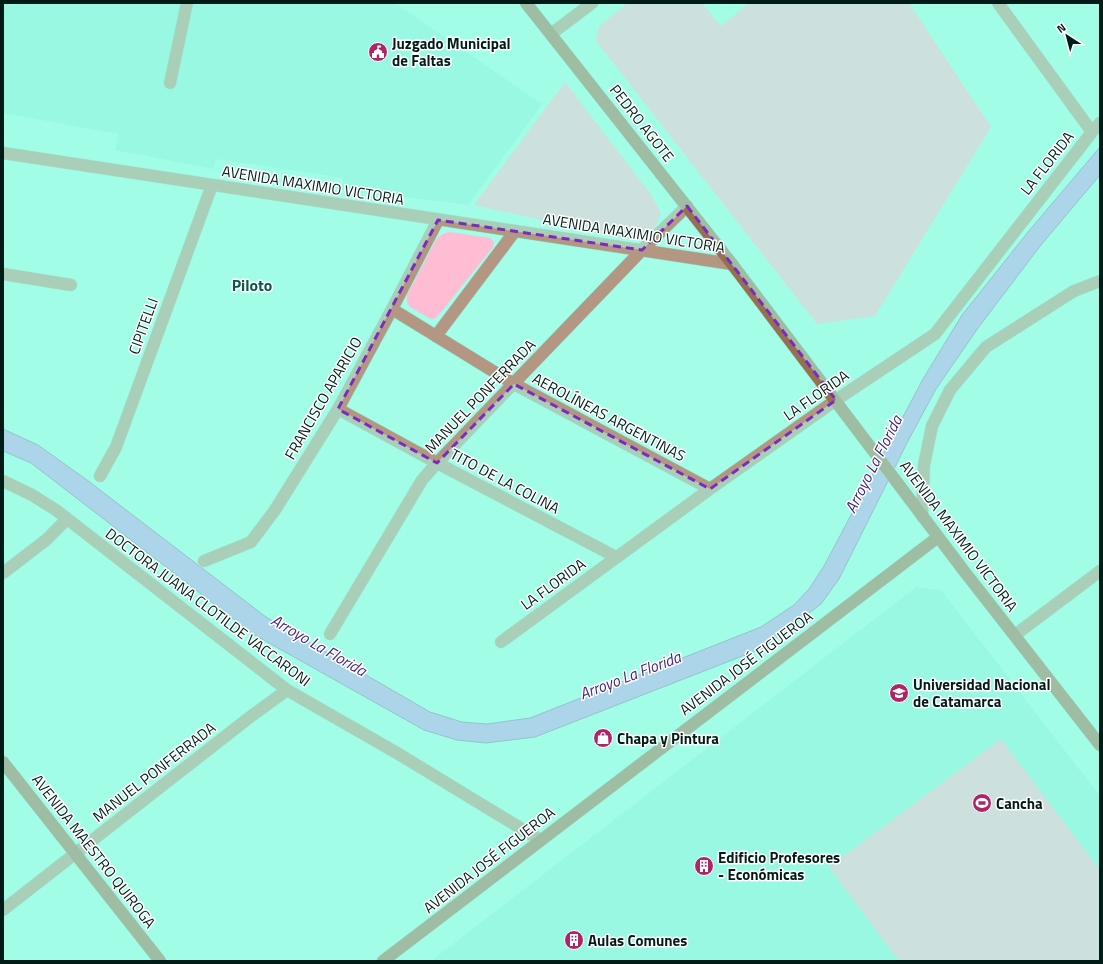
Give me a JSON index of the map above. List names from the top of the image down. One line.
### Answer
{"streets":{"main road":["PEDRO AGOTE","AVENIDA MAXIMIO VICTORIA","AVENIDA JOSÉ FIGUEROA","AVENIDA MAESTRO QUIROGA"],"street":["LA FLORIDA","CIPITELLI","MANUEL PONFERRADA","FRANCISCO APARICIO","AEROLÍNEAS ARGENTINAS","TITO DE LA COLINA","DOCTORA JUANA CLOTILDE VACCARONI"]},"crossings":[["PEDRO AGOTE","AVENIDA MAXIMIO VICTORIA"],["PEDRO AGOTE","MANUEL PONFERRADA"],["LA FLORIDA","AVENIDA MAXIMIO VICTORIA"],["LA FLORIDA","AEROLÍNEAS ARGENTINAS"],["LA FLORIDA","TITO DE LA COLINA"],["AVENIDA MAXIMIO VICTORIA","CIPITELLI"],["AVENIDA MAXIMIO VICTORIA","MANUEL PONFERRADA"],["AVENIDA MAXIMIO VICTORIA","FRANCISCO APARICIO"],["AVENIDA MAXIMIO VICTORIA","AVENIDA JOSÉ FIGUEROA"],["MANUEL PONFERRADA","AEROLÍNEAS ARGENTINAS"],["MANUEL PONFERRADA","TITO DE LA COLINA"],["MANUEL PONFERRADA","DOCTORA JUANA CLOTILDE VACCARONI"],["MANUEL PONFERRADA","AVENIDA MAESTRO QUIROGA"],["FRANCISCO APARICIO","AEROLÍNEAS ARGENTINAS"],["FRANCISCO APARICIO","TITO DE LA COLINA"],["DOCTORA JUANA CLOTILDE VACCARONI","AVENIDA JOSÉ FIGUEROA"]],"districts":["Piloto"],"water":["Arroyo La Florida"],"places":{"public building":["Juzgado Municipal de Faltas"],"school or university":["Universidad Nacional de Catamarca"],"shop":["Chapa y Pintura"],"sports":["Cancha"],"building":["Edificio Profesores - Económicas","Aulas Comunes"]},"north":"top left"}
